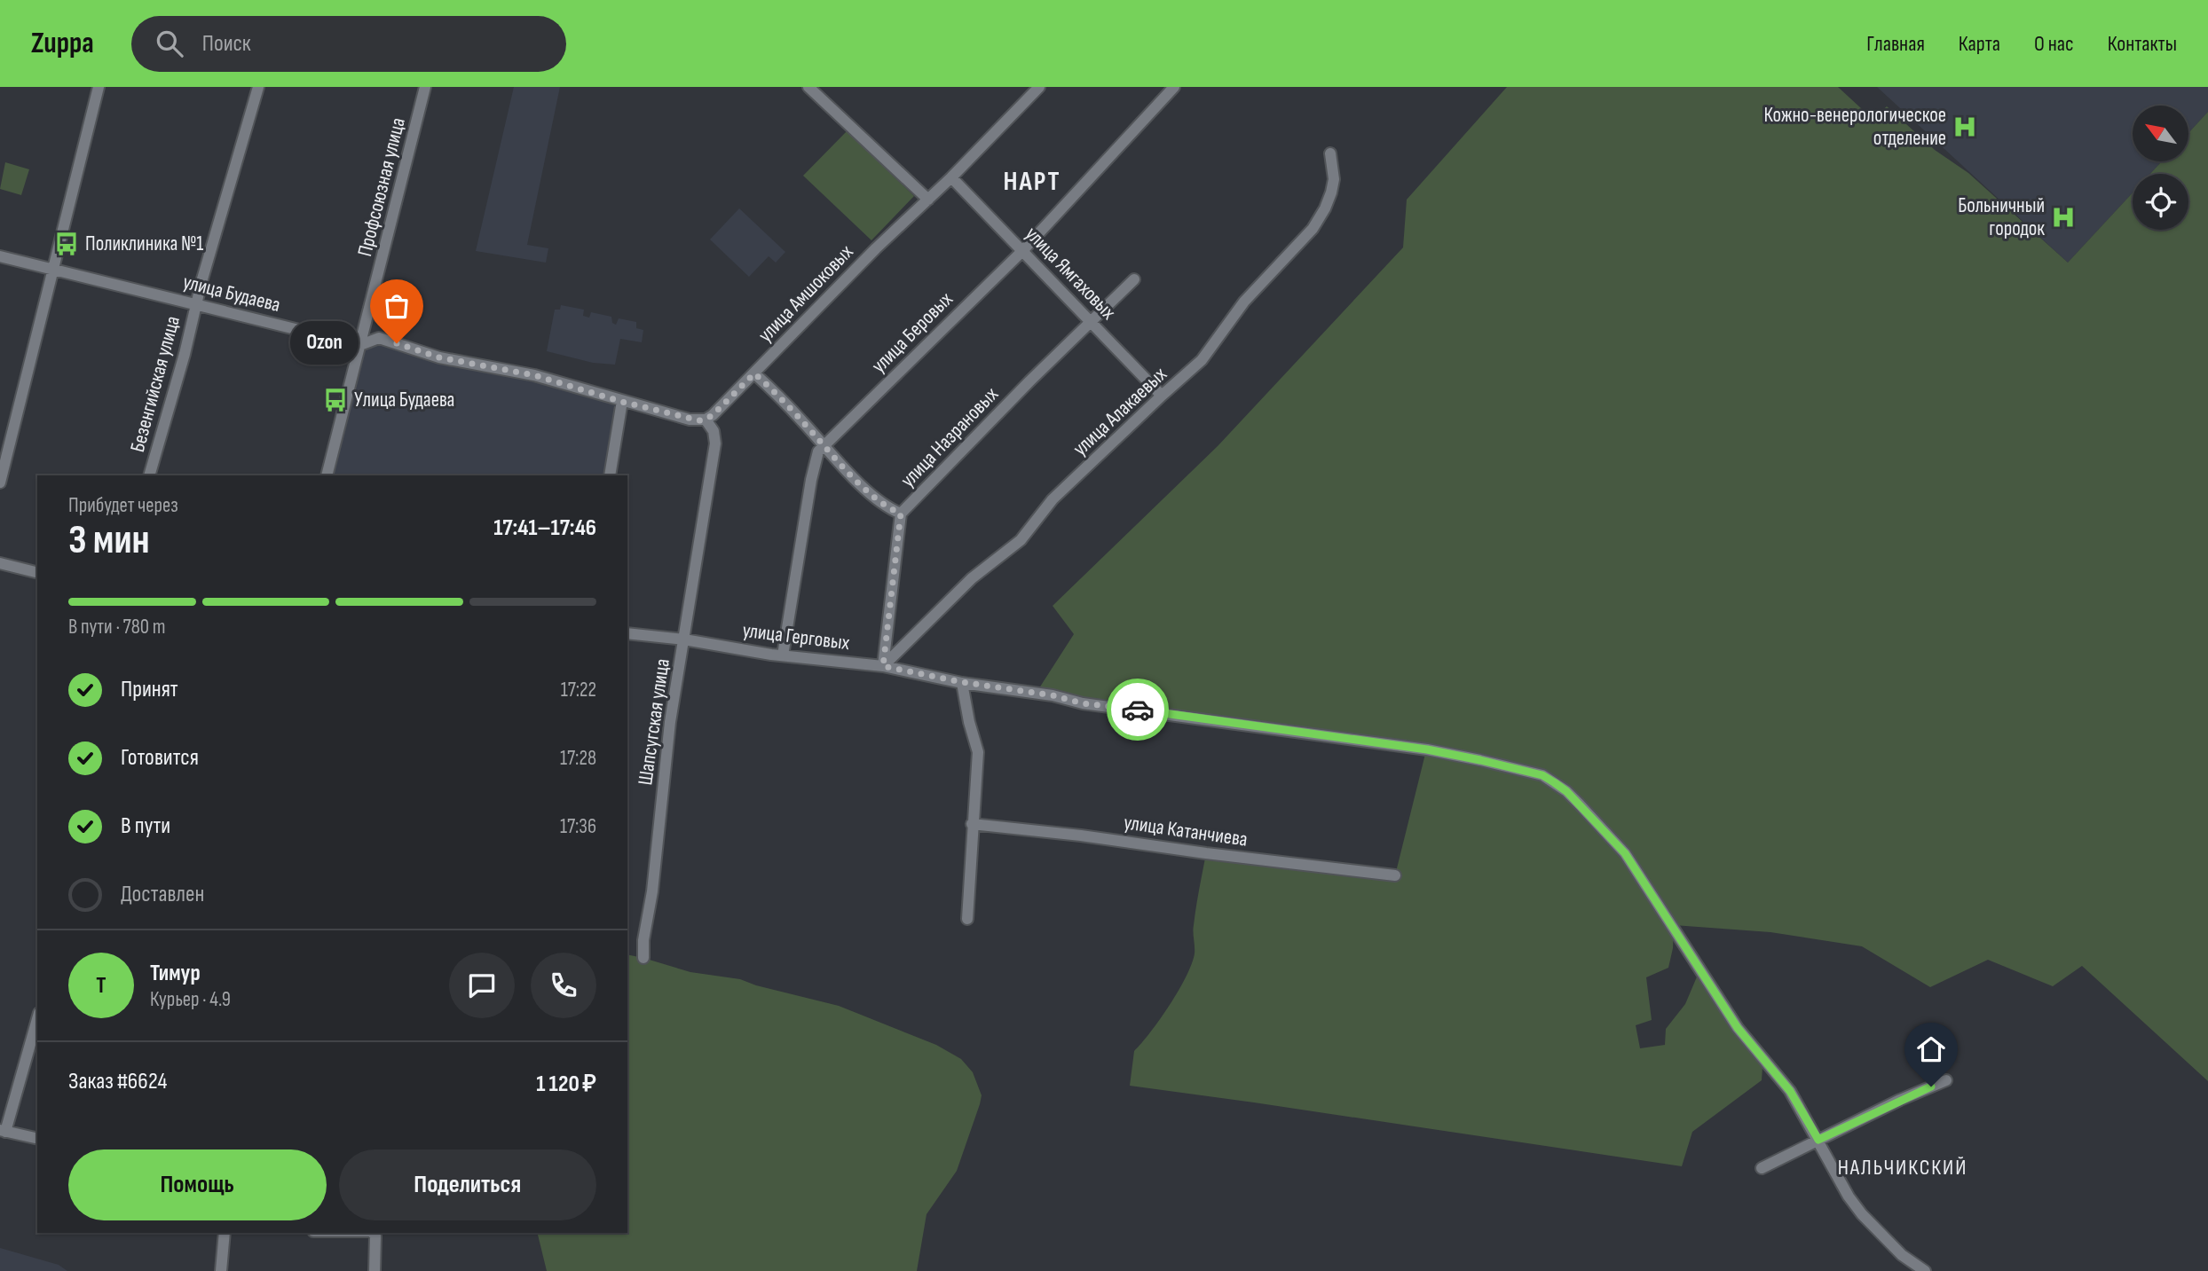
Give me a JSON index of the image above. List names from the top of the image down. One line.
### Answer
{"streets":{"street":["Профсоюзная улица","улица Ямгаховых","улица Будаева","улица Амшоковых","улица Беровых","Безенгийская улица","улица Алакаевых","улица Назрановых","улица Герговых","Шапсугская улица","улица Катанчиева"]},"crossings":[["Профсоюзная улица","улица Будаева"],["улица Ямгаховых","улица Амшоковых"],["улица Ямгаховых","улица Беровых"],["улица Ямгаховых","улица Алакаевых"],["улица Ямгаховых","улица Назрановых"],["улица Будаева","улица Амшоковых"],["улица Будаева","Безенгийская улица"],["улица Беровых","улица Герговых"],["улица Алакаевых","улица Назрановых"],["улица Алакаевых","улица Герговых"],["улица Назрановых","улица Герговых"],["улица Герговых","Шапсугская улица"]],"districts":["НАРТ","НАЛЬЧИКСКИЙ"],"places":{"hospital":["Кожно-венерологическое отделение","Больничный городок"],"bus stop":["Поликлиника №1","Улица Будаева"],"other":["Ozon"]},"north":"top left","page":{"header":"Zuppa","search":"Поиск","nav":["Главная","Карта","О нас","Контакты"],"bubble":"Ozon","heading":["3 мин","Прибудет через","17:41–17:46"],"panel":["Тимур","Курьер · 4.9","Заказ #6624","1 120 ₽"],"bar":"В пути · 780 m","list":[["Принят","17:22"],["Готовится","17:28"],["В пути","17:36"],"Доставлен"],"round":"Т","buttons":["Помощь","Поделиться"]}}
